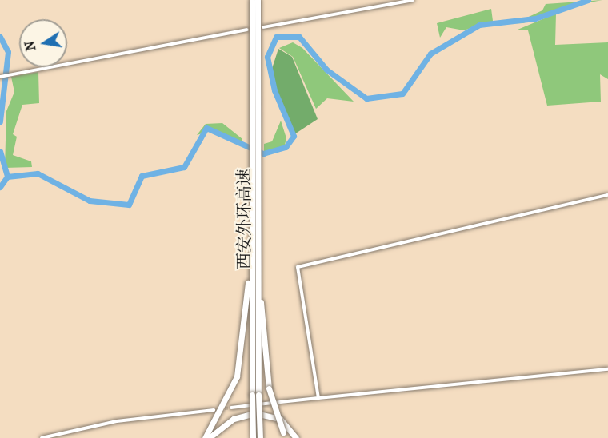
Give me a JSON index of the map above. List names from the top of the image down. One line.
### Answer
{"streets":{"highway":["西安外环高速"]},"north":"left"}
